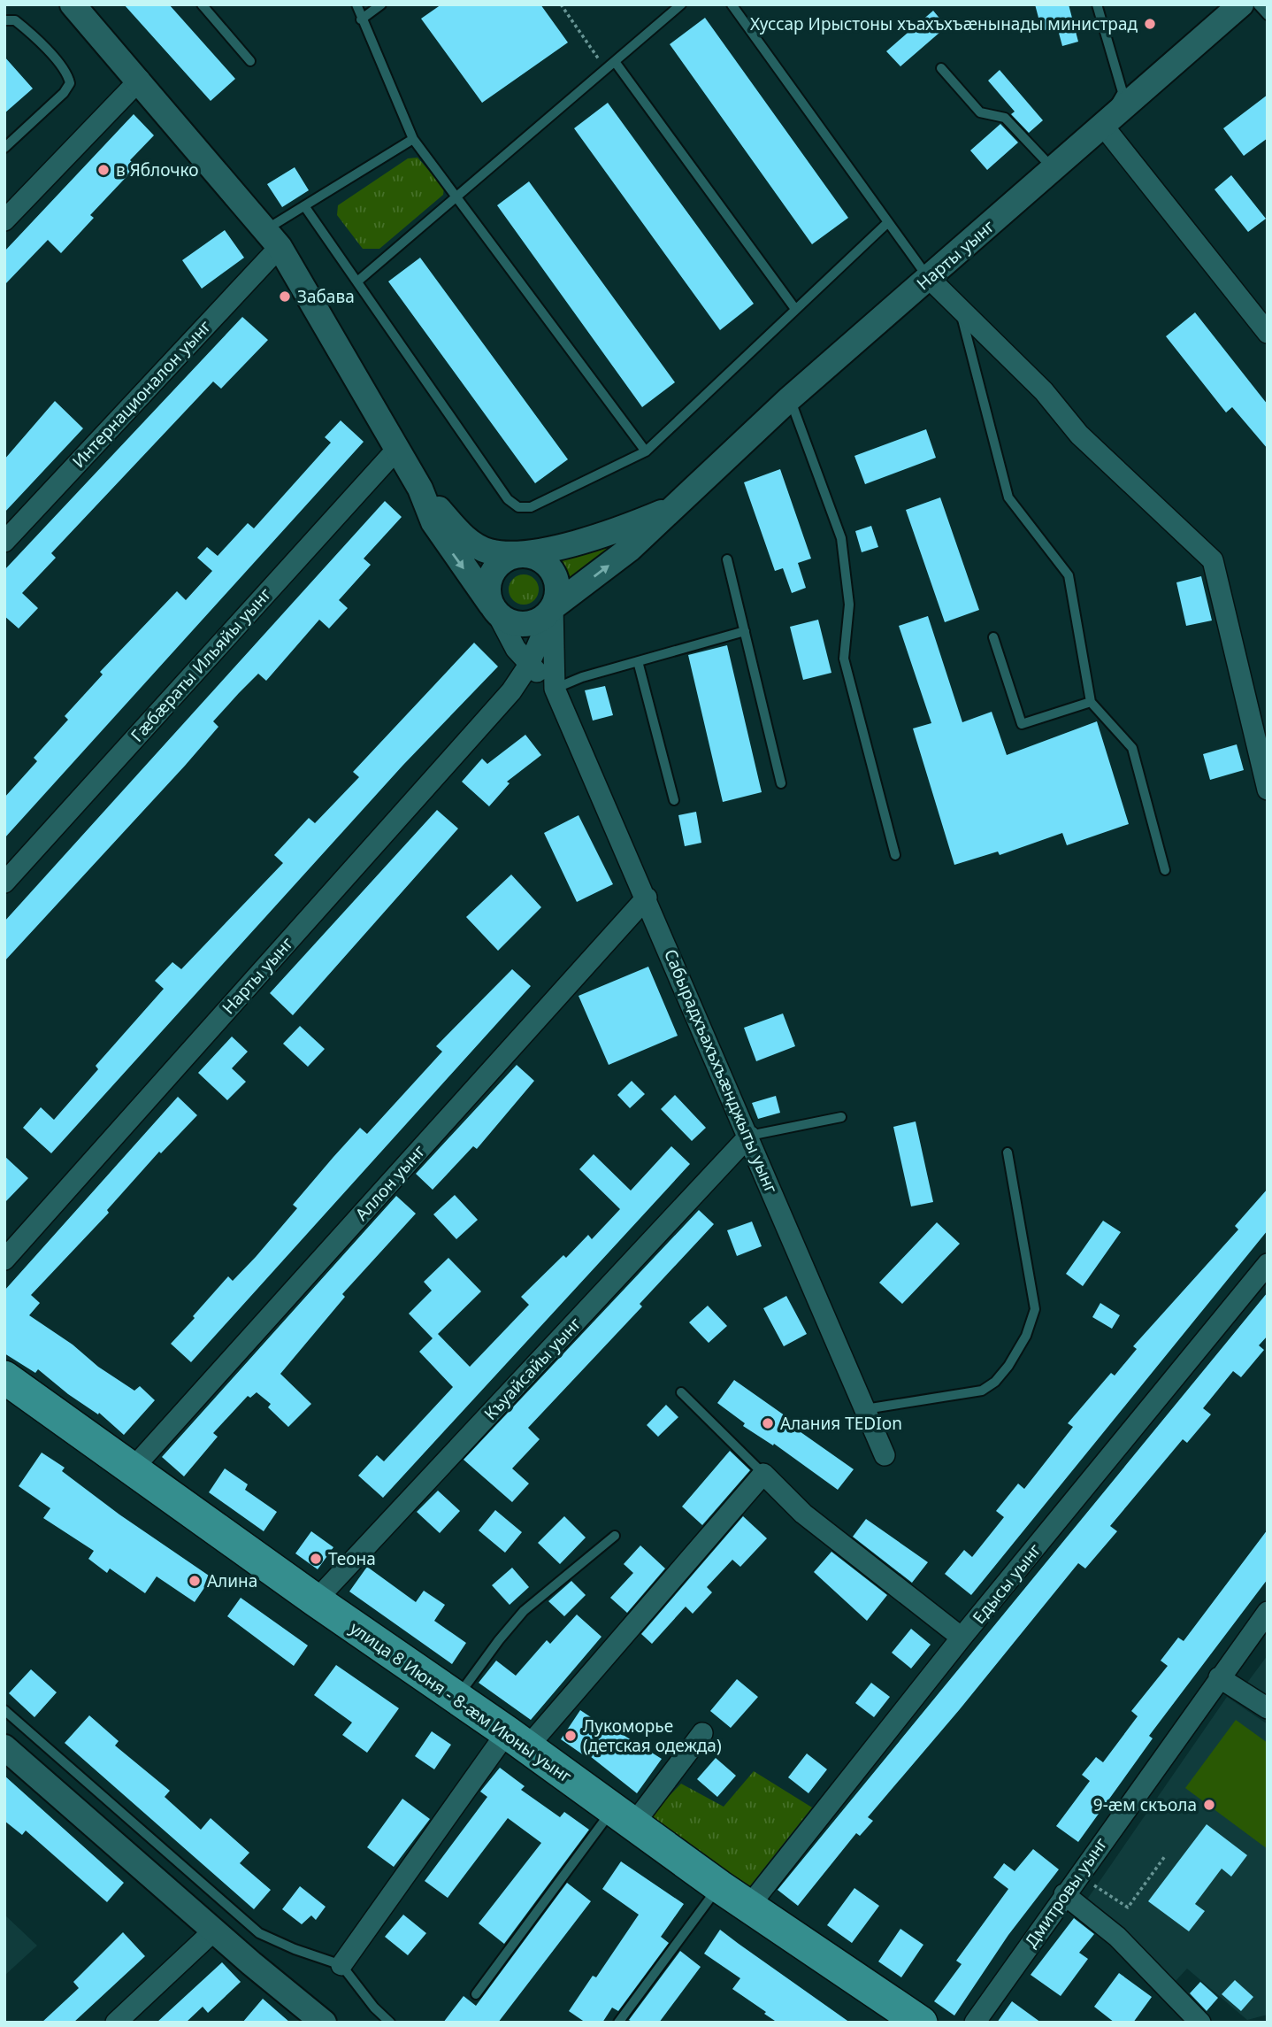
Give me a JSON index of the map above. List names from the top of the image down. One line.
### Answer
{"streets":{"highway":["улица 8 Июня - 8-ӕм Июны уынг"],"street":["Нарты уынг","Интернационалон уынг","Гæбæраты Ильяйы уынг","Сабырадхъахъхъæнджыты уынг","Аллон уынг","Къуайсайы уынг","Едысы уынг","Дмитровы уынг"]},"crossings":[["Сабырадхъахъхъæнджыты уынг","Аллон уынг"],["Сабырадхъахъхъæнджыты уынг","Къуайсайы уынг"],["Аллон уынг","улица 8 Июня - 8-ӕм Июны уынг"],["Къуайсайы уынг","улица 8 Июня - 8-ӕм Июны уынг"],["Едысы уынг","улица 8 Июня - 8-ӕм Июны уынг"]],"places":["Хуссар Ирыстоны хъахъхъæнынады министрад","в Яблочко","Забава","Алания ТEDIon","Теона","Алина","Лукоморье (детская одежда)","9-æм скъола"]}
